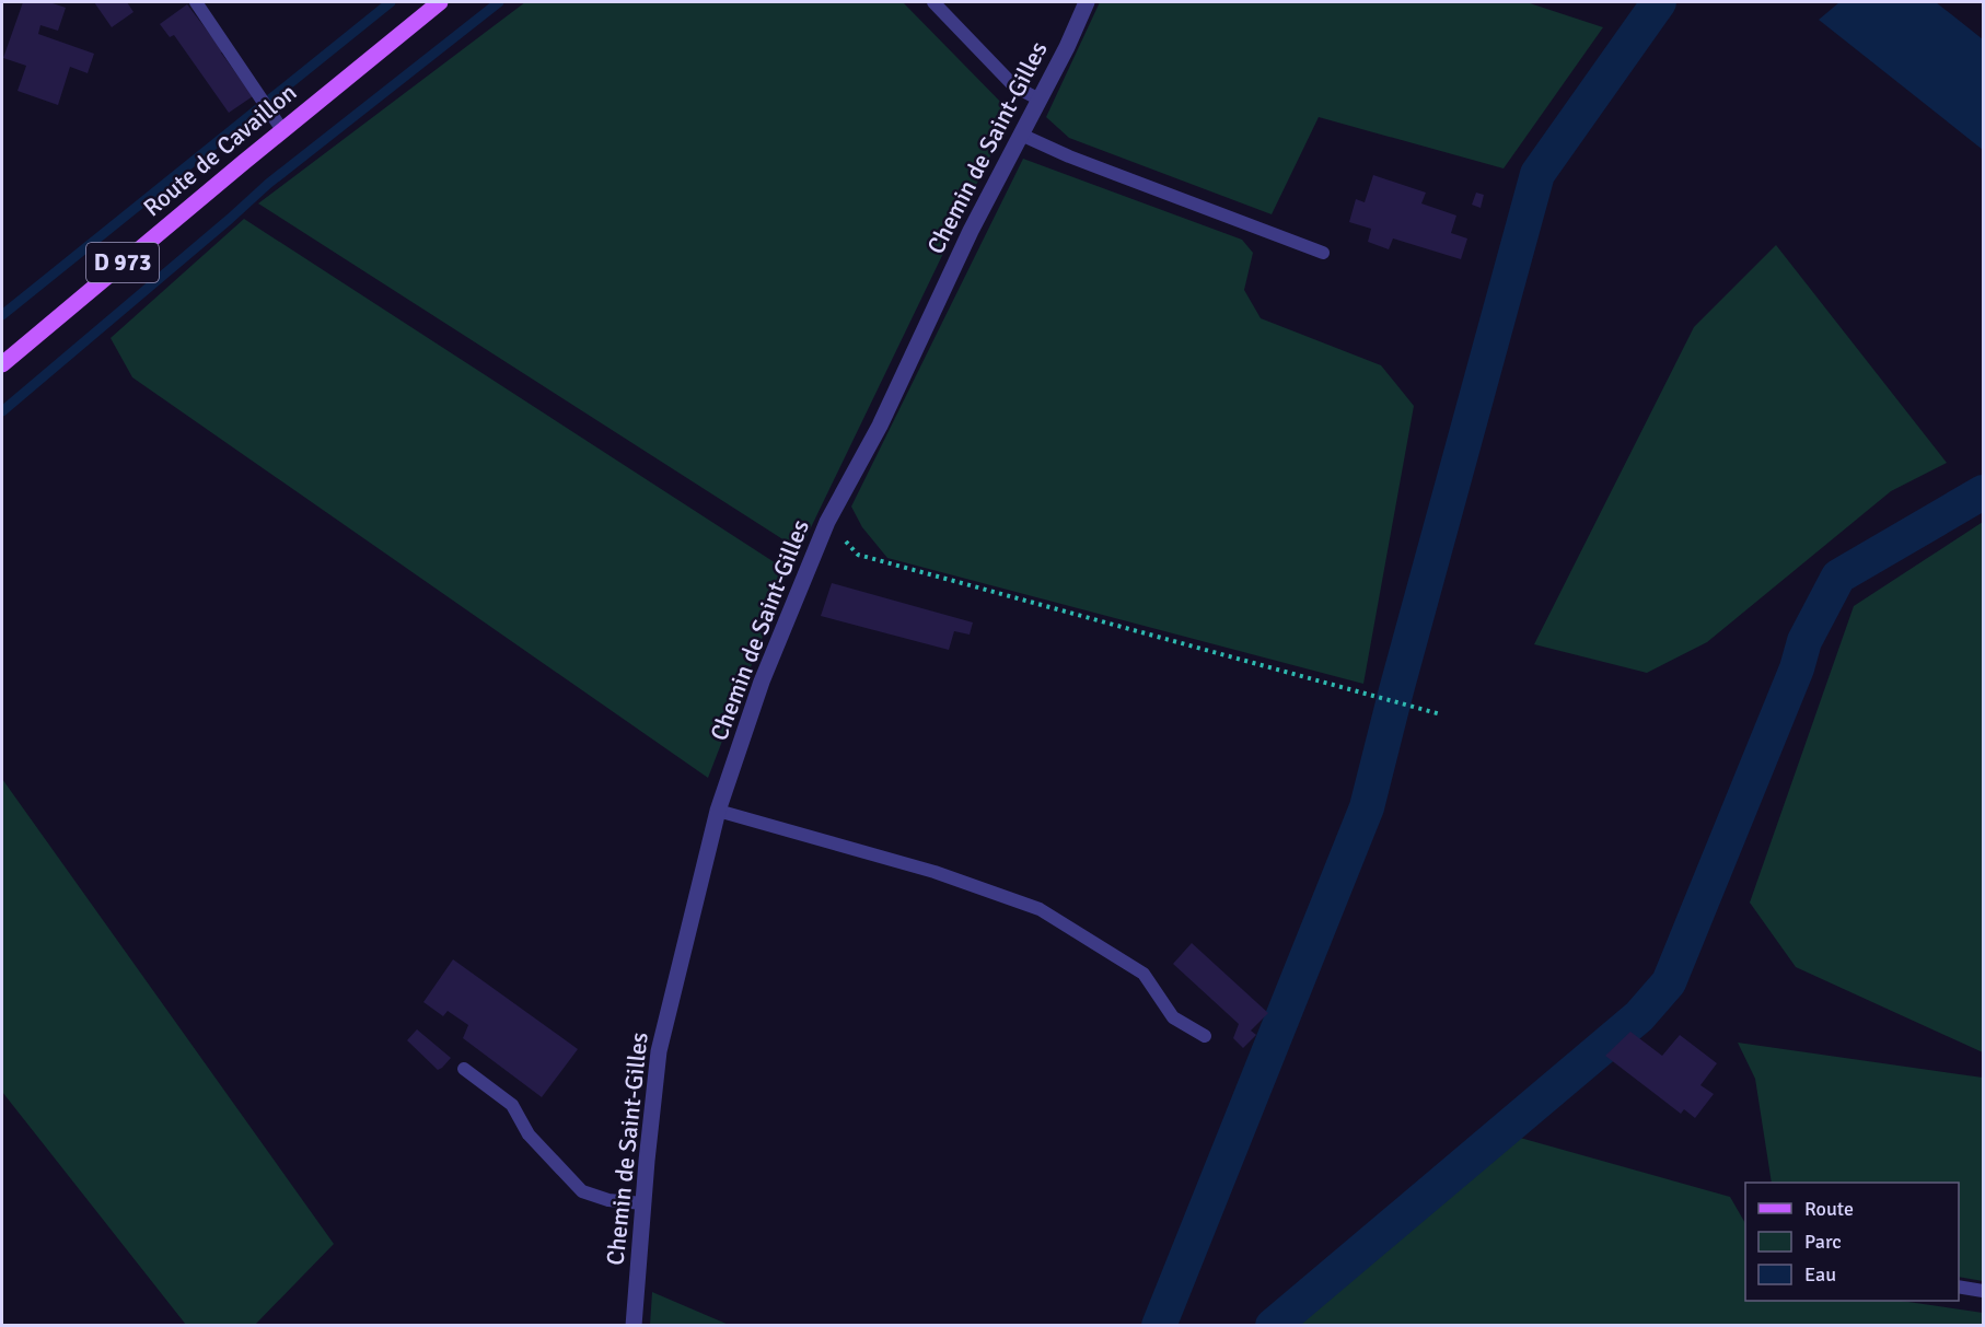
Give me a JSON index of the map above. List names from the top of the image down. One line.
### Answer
{"streets":{"main road":["Route de Cavaillon","D 973"],"street":["Chemin de Saint-Gilles"]},"legend":["Route","Parc","Eau"]}
